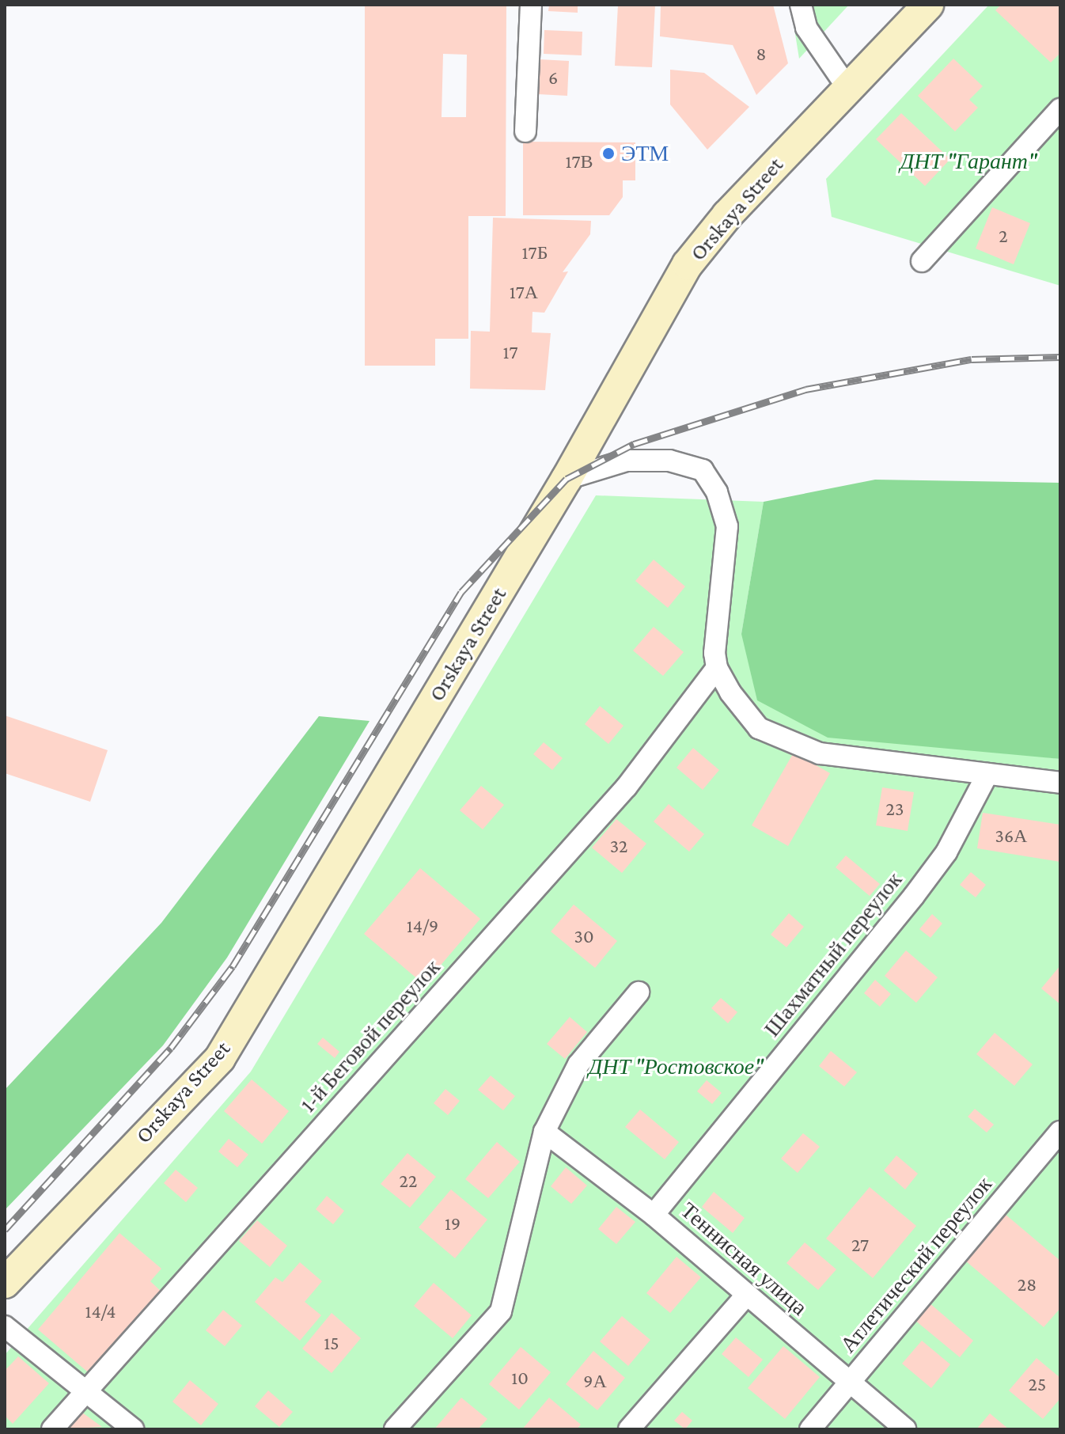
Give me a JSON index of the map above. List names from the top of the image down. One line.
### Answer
{"streets":{"main road":["Orskaya Street"],"street":["Шахматный переулок","1-й Беговой переулок","Теннисная улица","Атлетический переулок"]},"crossings":[["Шахматный переулок","Теннисная улица"],["Теннисная улица","Атлетический переулок"]],"parks":["ДНТ \"Гарант\"","ДНТ \"Ростовское\""],"places":["ЭТМ"],"house_numbers":["8","6","17В","2","17Б","17А","17","23","36А","32","14/9","30","22","19","27","28","14/4","15","10","9А","25"]}
